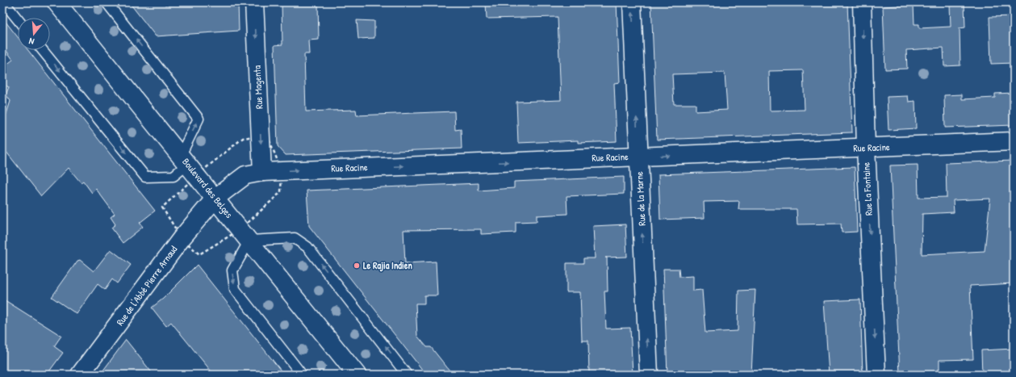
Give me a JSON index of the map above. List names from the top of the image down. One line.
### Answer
{"streets":{"street":["Rue Magenta","Rue Racine","Boulevard des Belges","Rue La Fontaine","Rue de la Marne","Rue de l'Abbé Pierre Arnaud"]},"crossings":[["Rue Magenta","Rue Racine"],["Rue Racine","Boulevard des Belges"],["Rue Racine","Rue La Fontaine"],["Rue Racine","Rue de la Marne"],["Rue Racine","Rue de l'Abbé Pierre Arnaud"],["Boulevard des Belges","Rue de l'Abbé Pierre Arnaud"]],"one_way":["Rue Magenta","Rue Racine","Rue La Fontaine","Rue de la Marne"],"places":["Le Rajia Indien"],"north":"bottom"}
